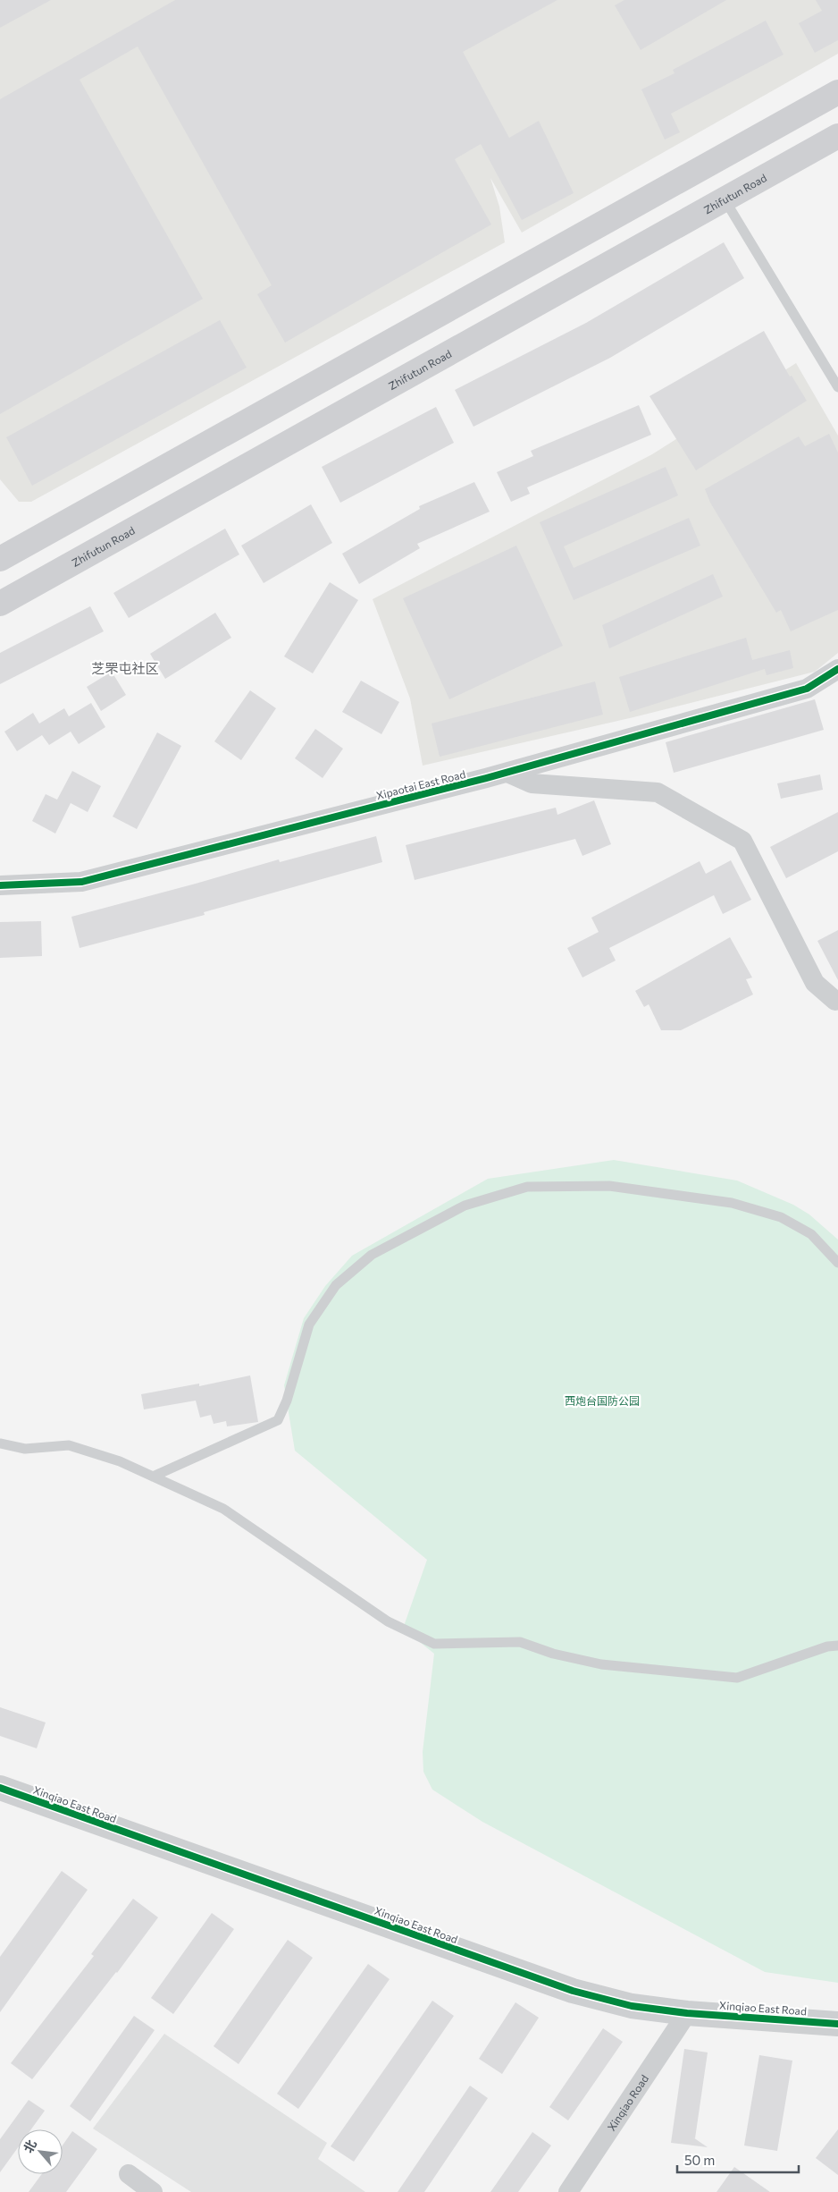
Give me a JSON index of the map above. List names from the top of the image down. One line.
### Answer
{"streets":{"main road":["Zhifutun Road"],"street":["Xipaotai East Road","Xinqiao East Road","Xinqiao Road"]},"crossings":[["Xinqiao East Road","Xinqiao Road"]],"districts":["芝罘屯社区"],"parks":["西炮台国防公园"],"scale_bar":"50 m","north":"top left"}
